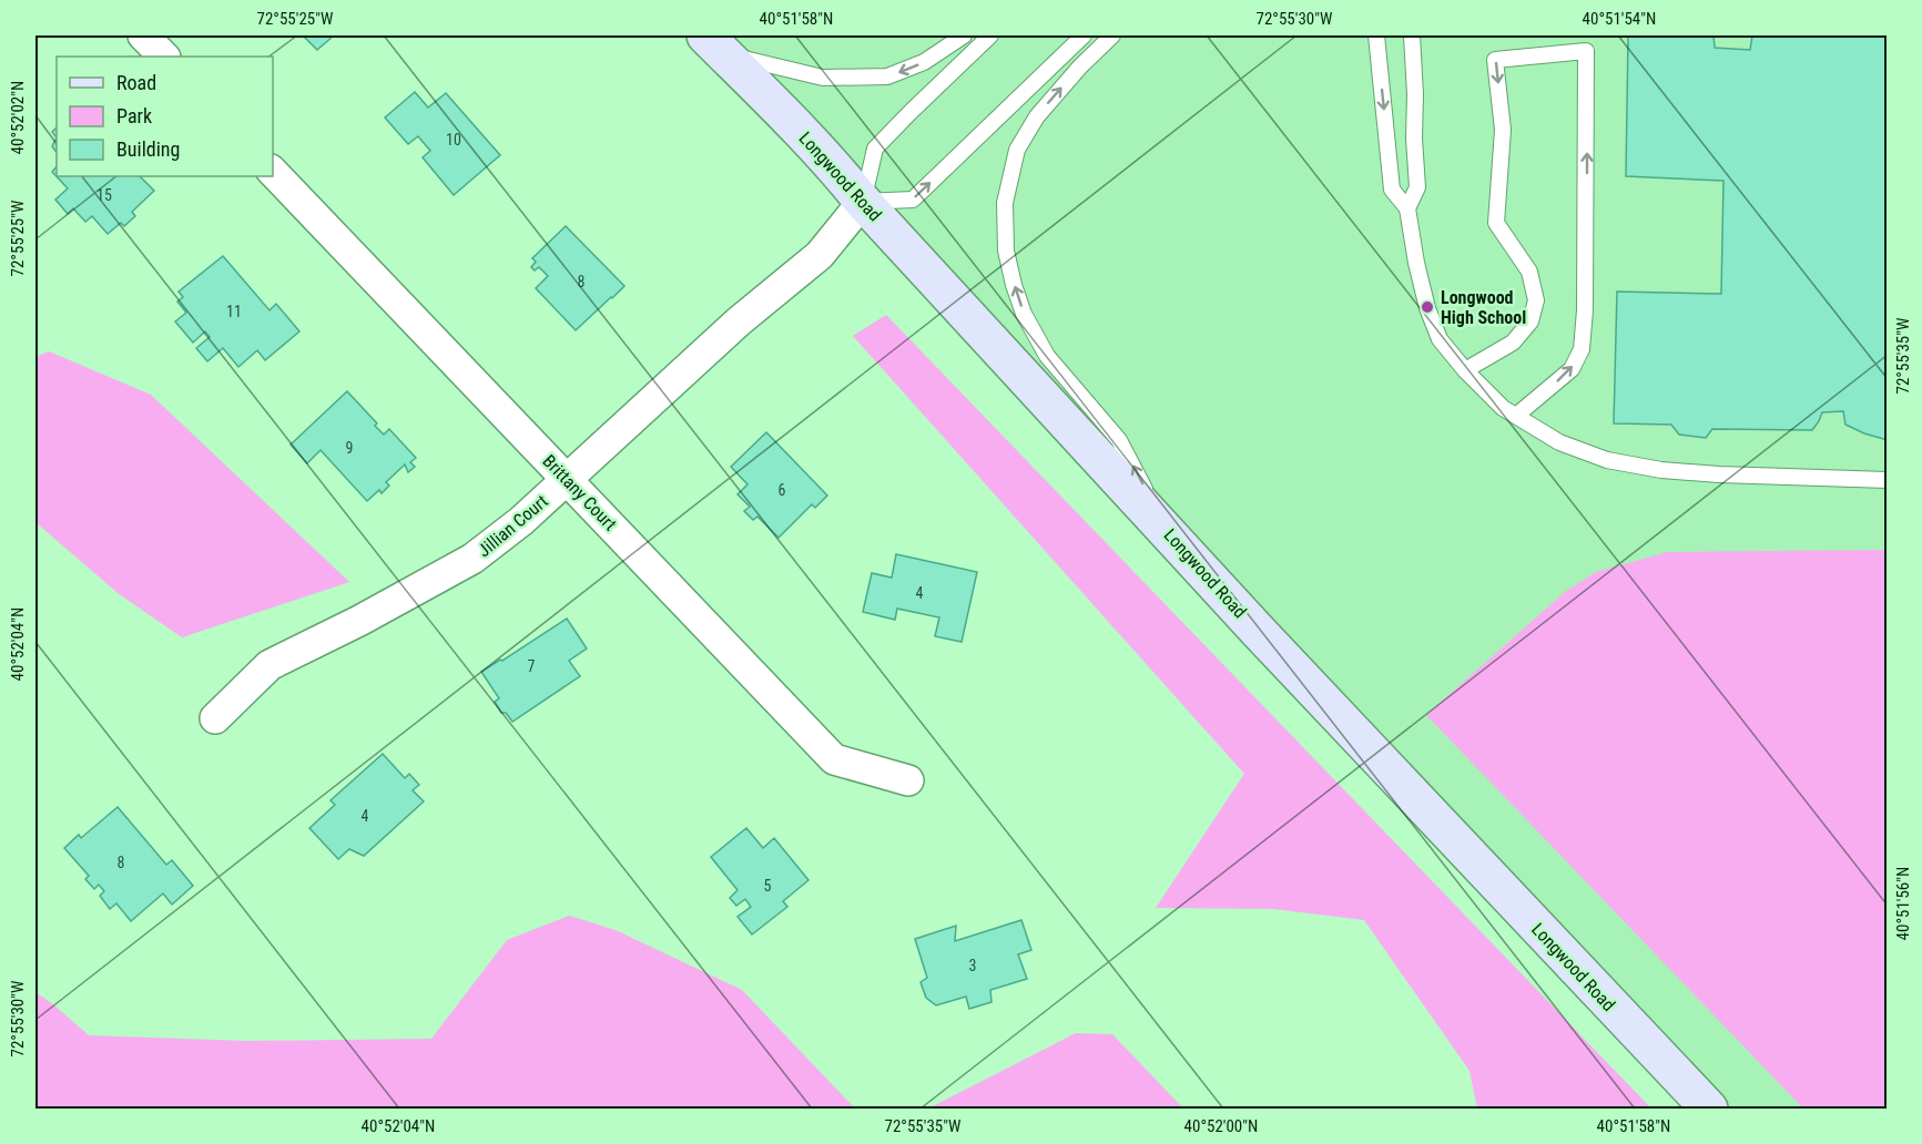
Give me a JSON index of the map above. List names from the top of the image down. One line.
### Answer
{"streets":{"main road":["Longwood Road"],"street":["Brittany Court","Jillian Court"]},"crossings":[["Longwood Road","Jillian Court"],["Brittany Court","Jillian Court"]],"places":["Longwood High School"],"house_numbers":["10","15","8","11","9","6","4","7","4","8","5","3"],"legend":["Road","Park","Building"],"coordinates":["72°55'25\"W","40°51'58\"N","72°55'30\"W","40°51'54\"N","40°52'02\"N","72°55'35\"W","40°52'04\"N","40°51'56\"N","40°52'00\"N"]}
